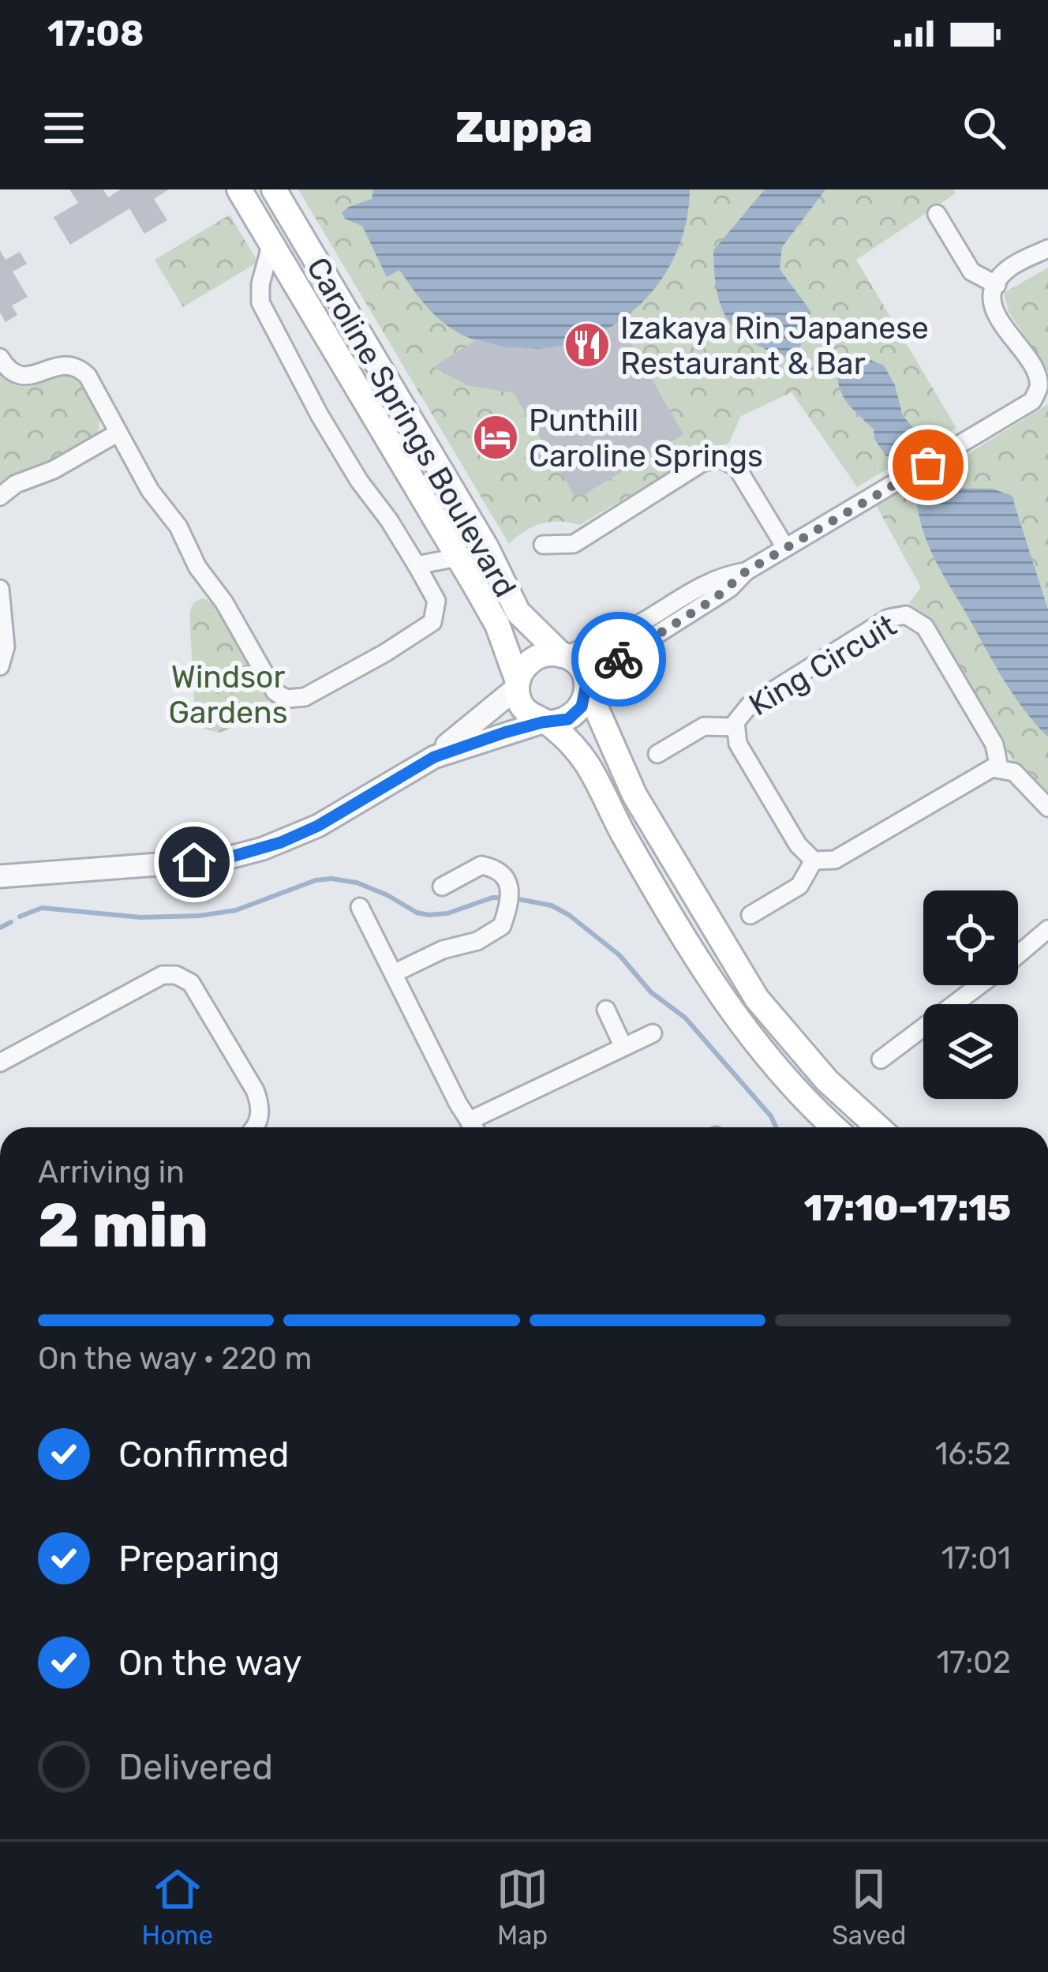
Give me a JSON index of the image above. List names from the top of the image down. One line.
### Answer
{"streets":{"main road":["Caroline Springs Boulevard"],"street":["King Circuit"]},"parks":["Windsor Gardens"],"places":{"restaurant":["Izakaya Rin Japanese Restaurant & Bar"],"hotel":["Punthill Caroline Springs"]},"page":{"status":"17:08","header":"Zuppa","heading":["2 min","Arriving in","17:10–17:15"],"bar":"On the way · 220 m","list":[["Confirmed","16:52"],["Preparing","17:01"],["On the way","17:02"],"Delivered"],"tabs":["Home","Map","Saved"]}}
